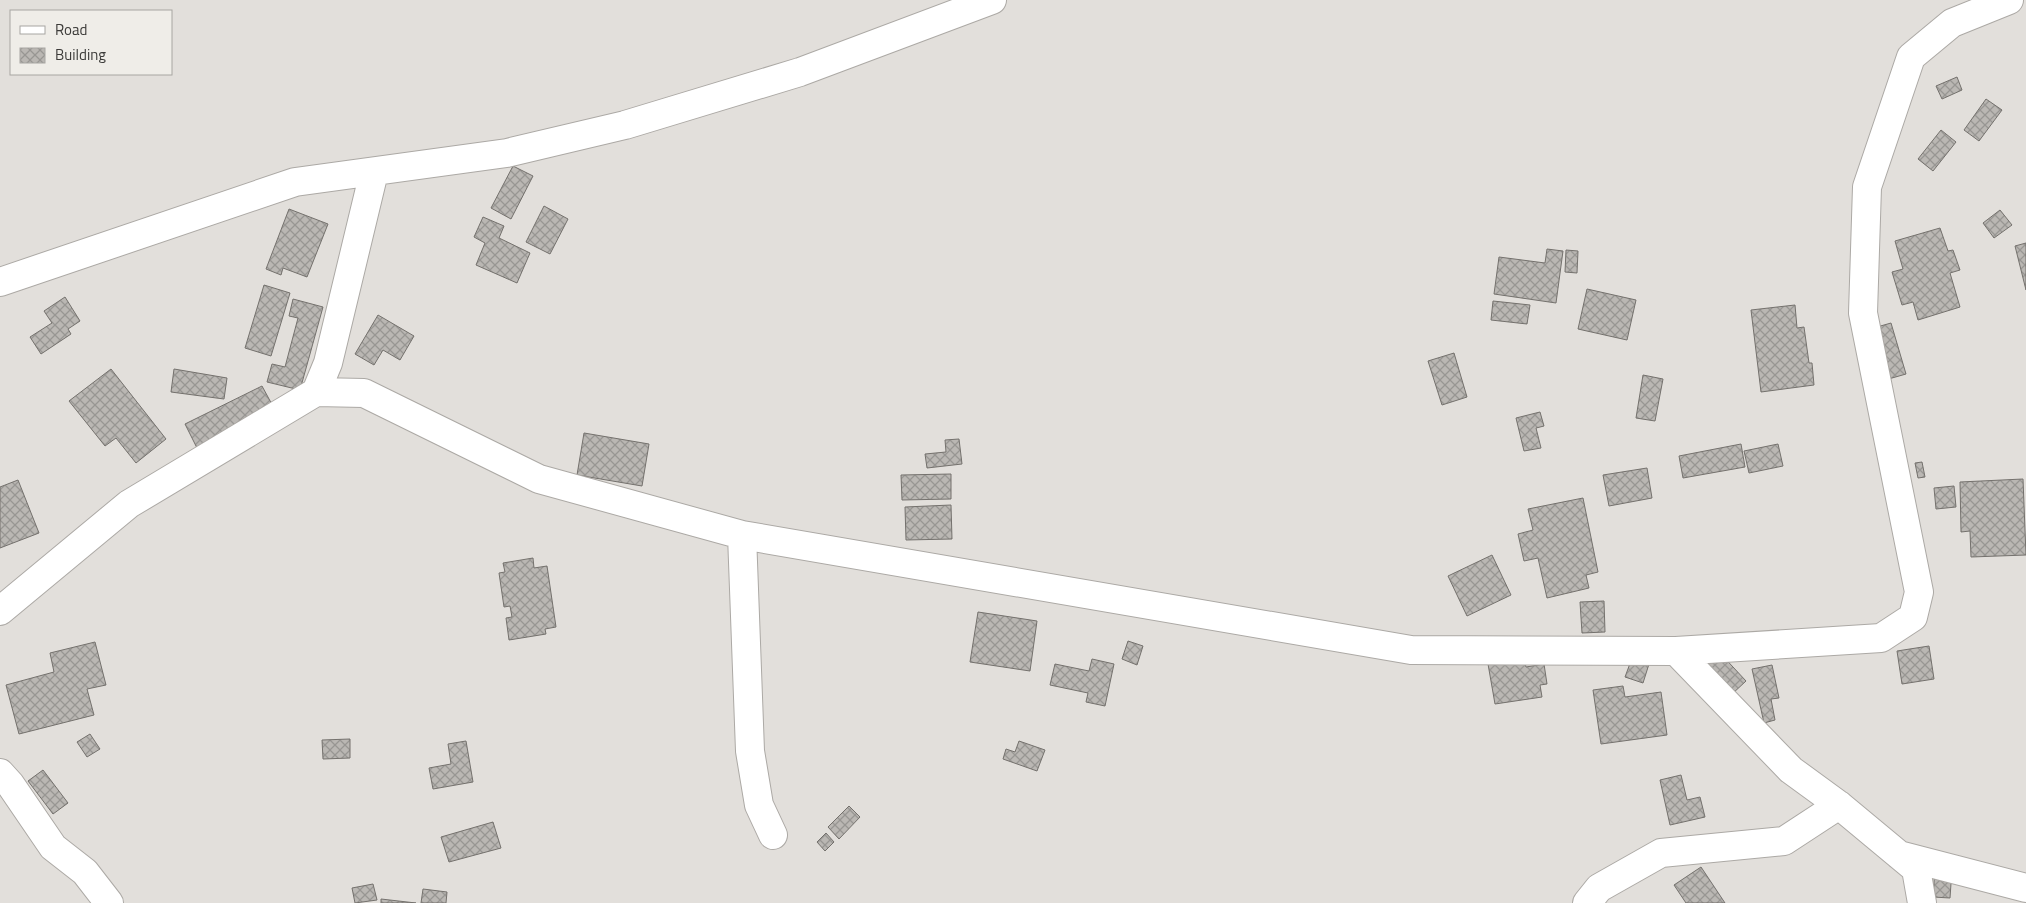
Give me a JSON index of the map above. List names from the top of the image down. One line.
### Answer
{"legend":["Road","Building"]}
